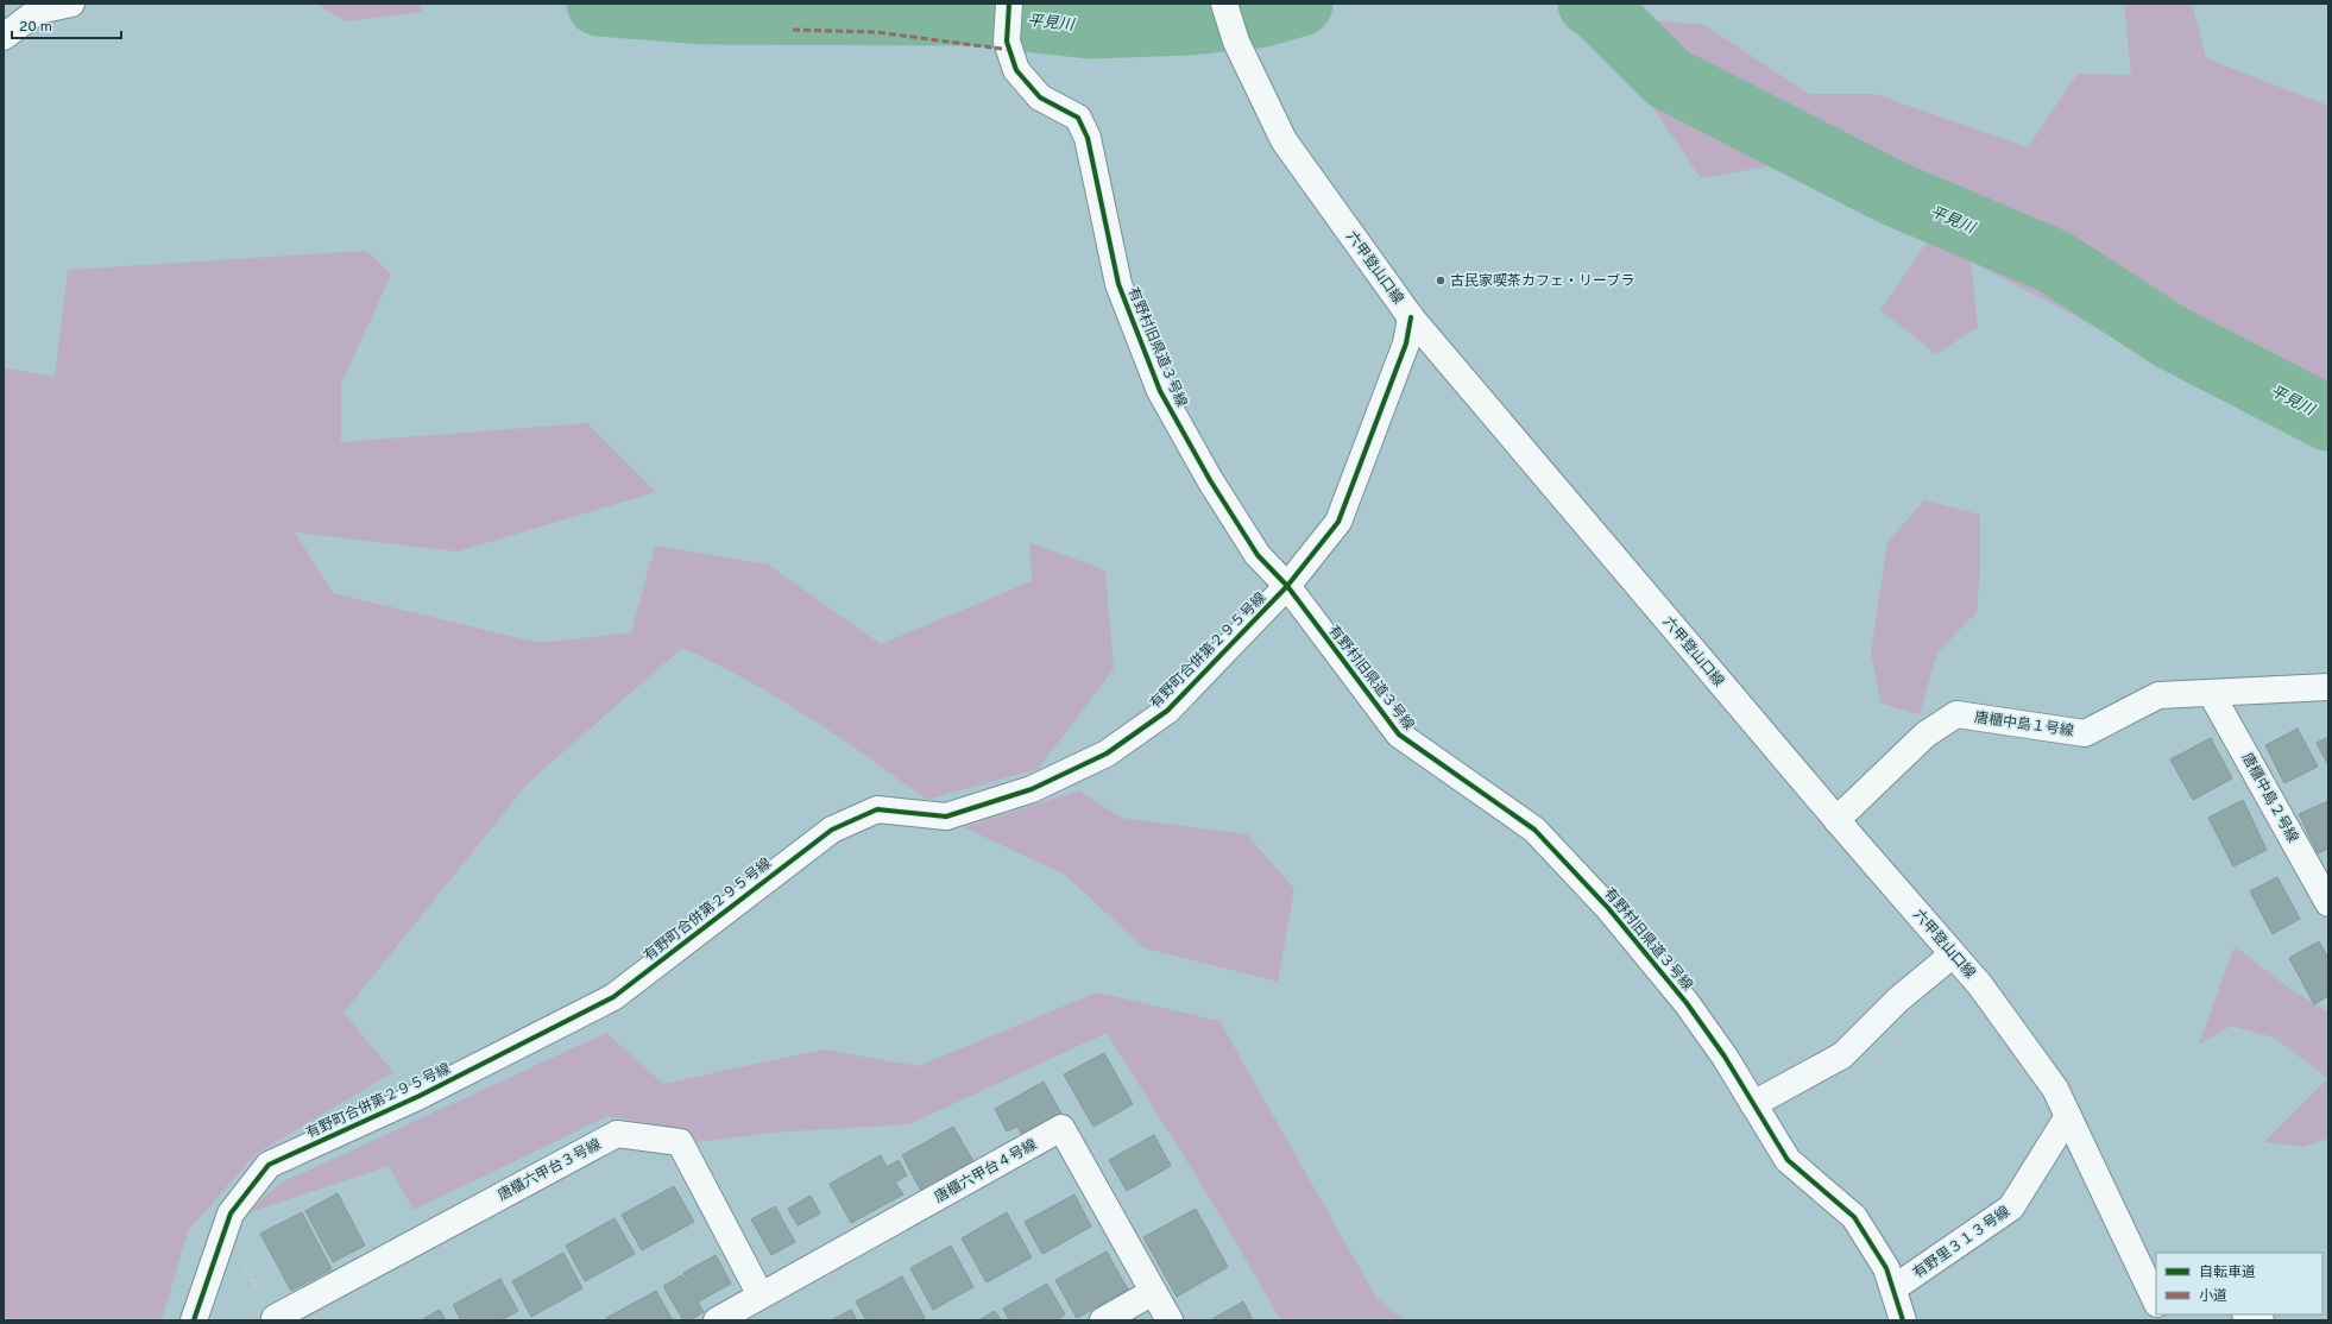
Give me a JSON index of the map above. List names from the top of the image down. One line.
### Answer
{"streets":{"street":["六甲登山口線","有野村旧県道３号線","有野町合併第２９５号線","唐櫃中島１号線","唐櫃中島２号線","唐櫃六甲台３号線","唐櫃六甲台４号線","有野里３１３号線"]},"crossings":[["六甲登山口線","有野町合併第２９５号線"],["六甲登山口線","唐櫃中島１号線"],["六甲登山口線","有野里３１３号線"],["有野村旧県道３号線","有野町合併第２９５号線"],["有野村旧県道３号線","有野里３１３号線"],["唐櫃中島１号線","唐櫃中島２号線"],["唐櫃六甲台３号線","唐櫃六甲台４号線"]],"water":["平見川"],"places":["古民家喫茶カフェ・リーブラ"],"legend":["自転車道","小道"],"scale_bar":"20 m"}
